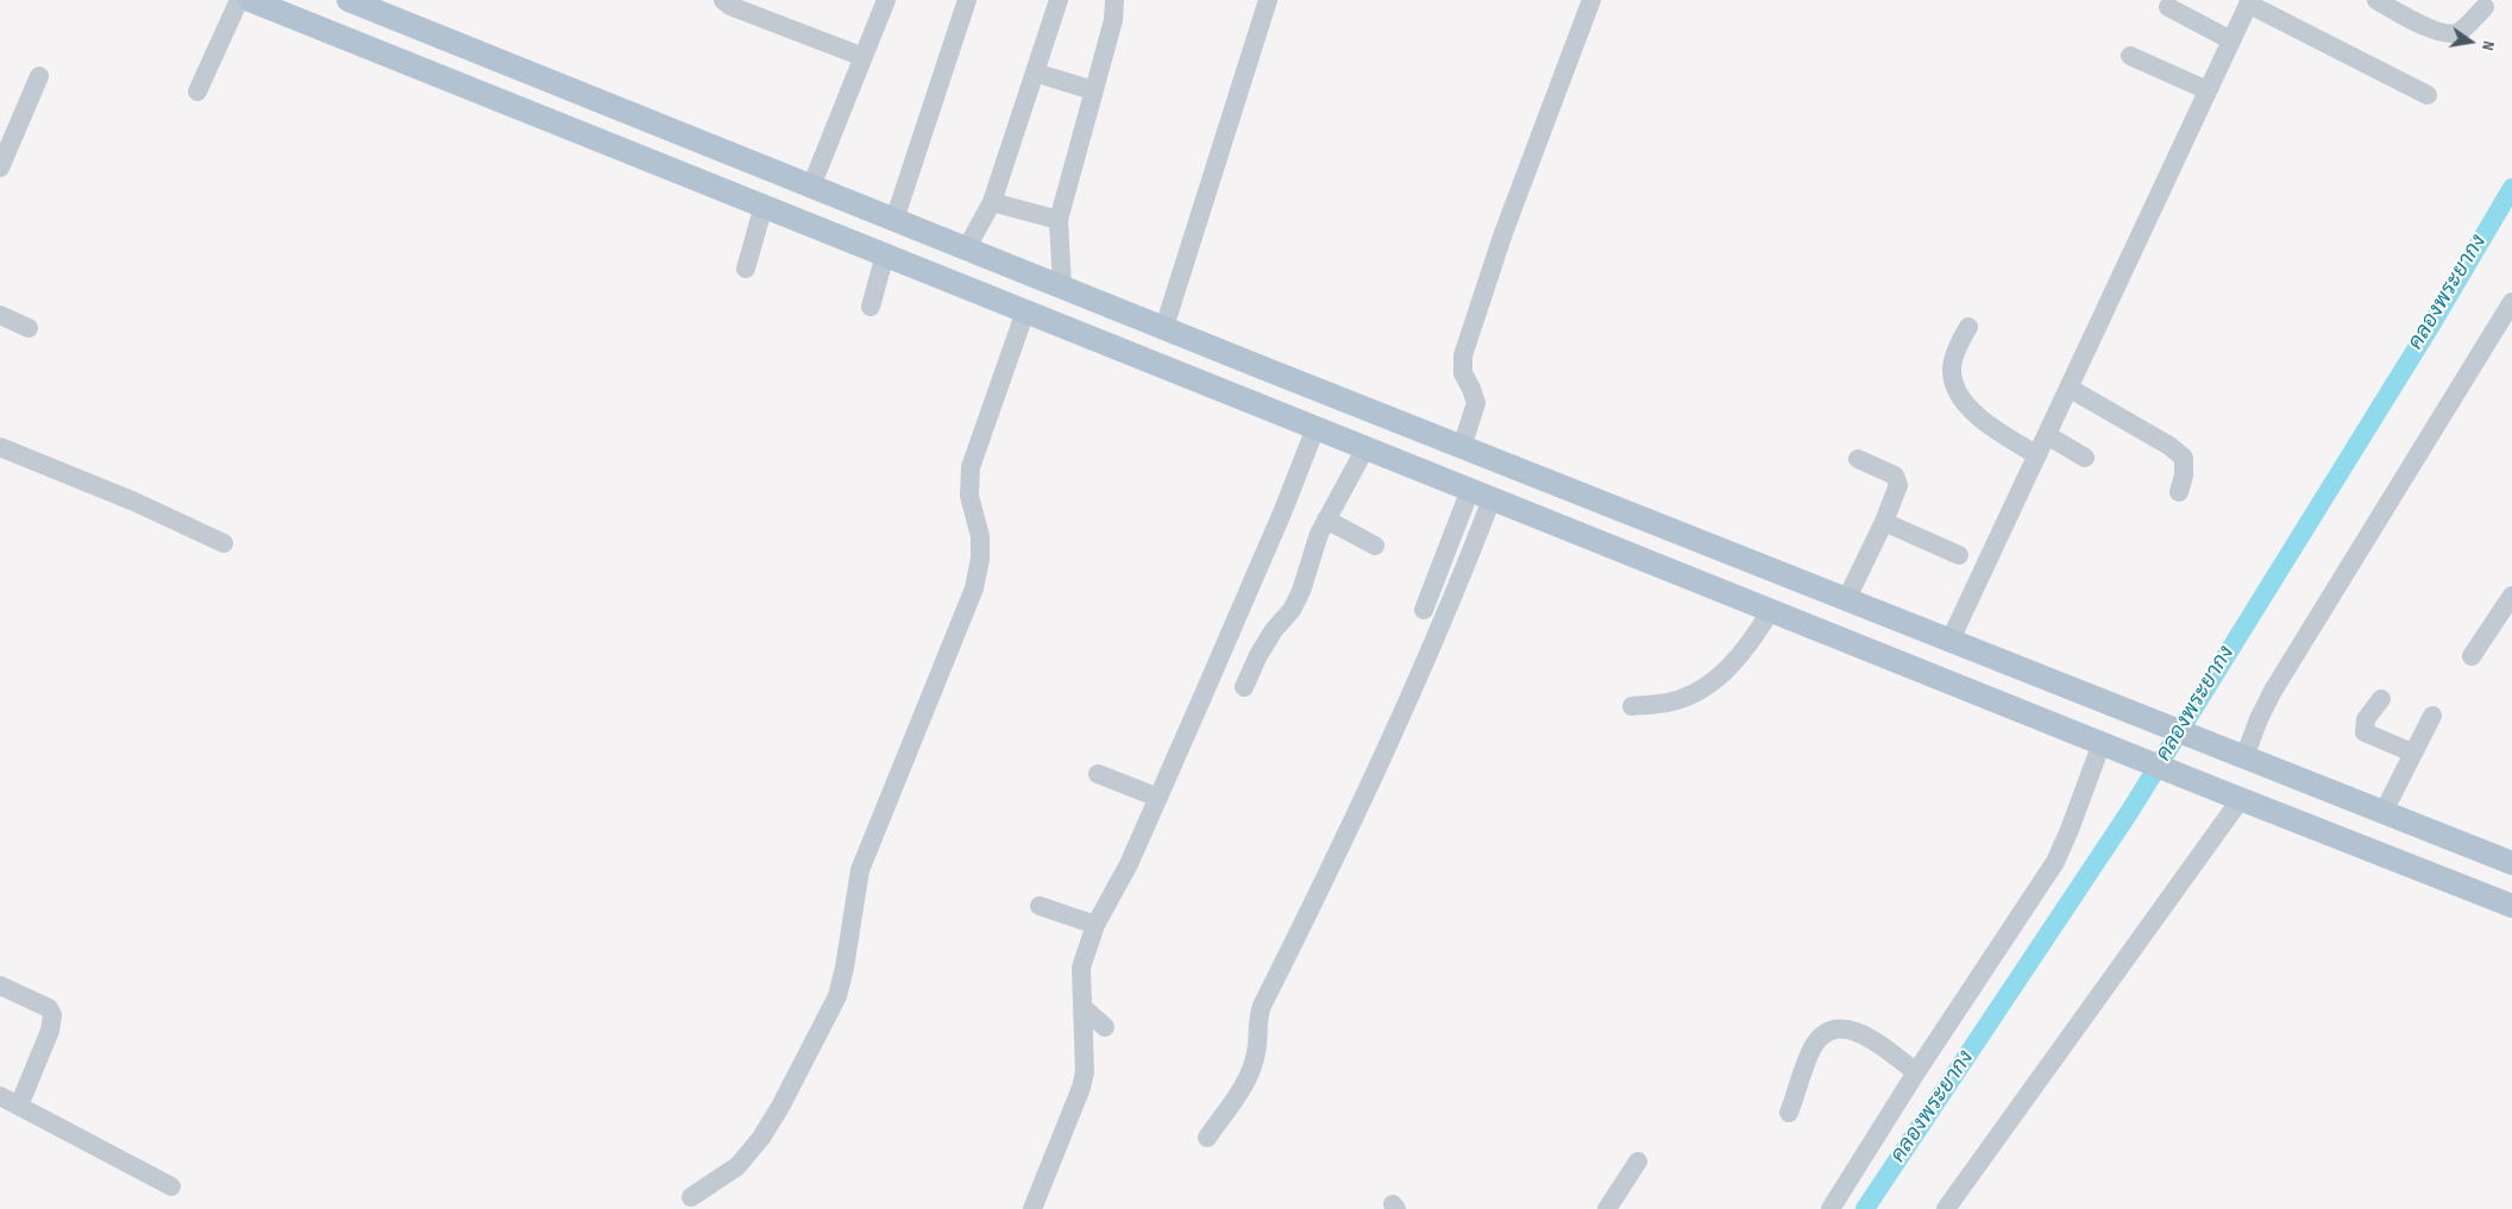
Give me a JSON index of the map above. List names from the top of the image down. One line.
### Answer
{"water":["คลองพระยากง"],"north":"right"}
